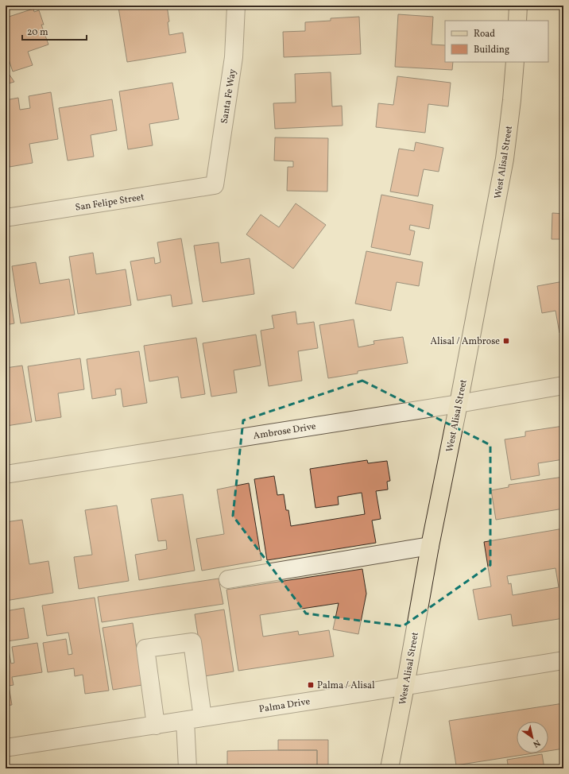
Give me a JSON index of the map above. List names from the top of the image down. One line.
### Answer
{"streets":{"main road":["West Alisal Street"],"street":["Santa Fe Way","San Felipe Street","Ambrose Drive","Palma Drive"]},"crossings":[["Santa Fe Way","San Felipe Street"],["West Alisal Street","Ambrose Drive"],["West Alisal Street","Palma Drive"]],"places":{"transit":["Alisal / Ambrose","Palma / Alisal"]},"legend":["Road","Building"],"scale_bar":"20 m","north":"bottom right"}
